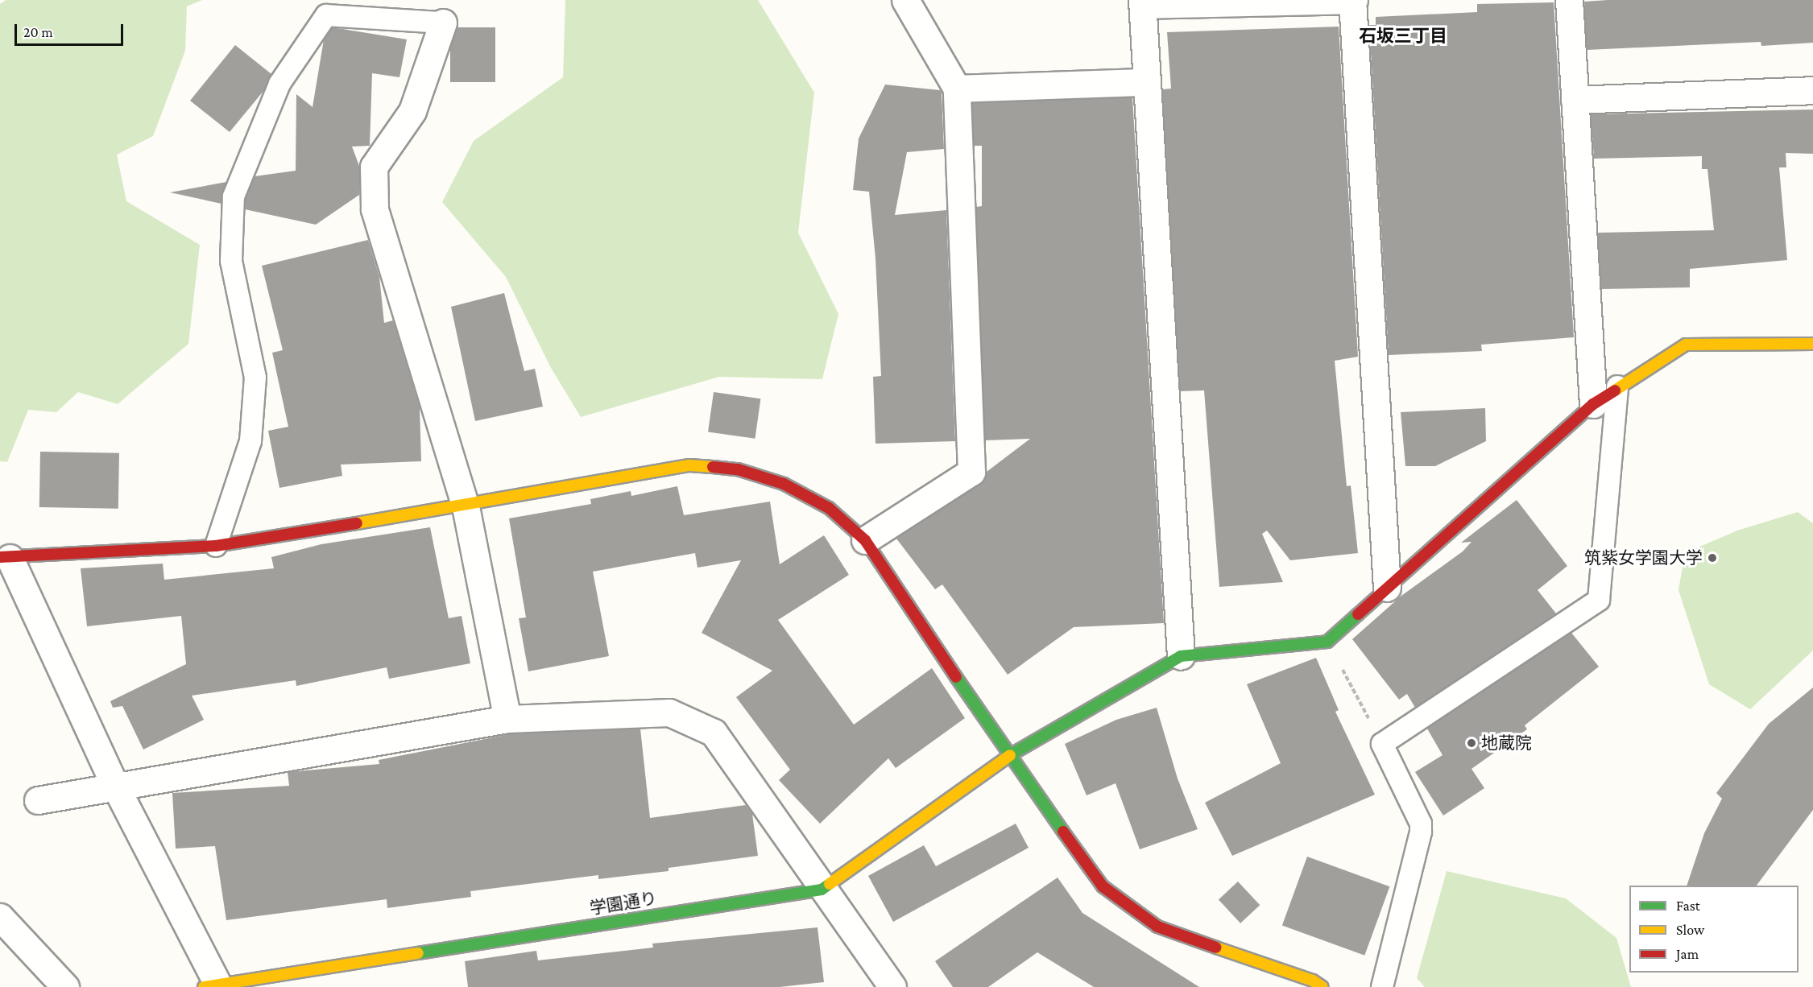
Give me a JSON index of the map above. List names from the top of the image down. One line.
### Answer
{"streets":{"street":["学園通り"]},"districts":["石坂三丁目"],"places":["筑紫女学園大学","地蔵院"],"legend":["Fast","Slow","Jam"],"scale_bar":"20 m"}
